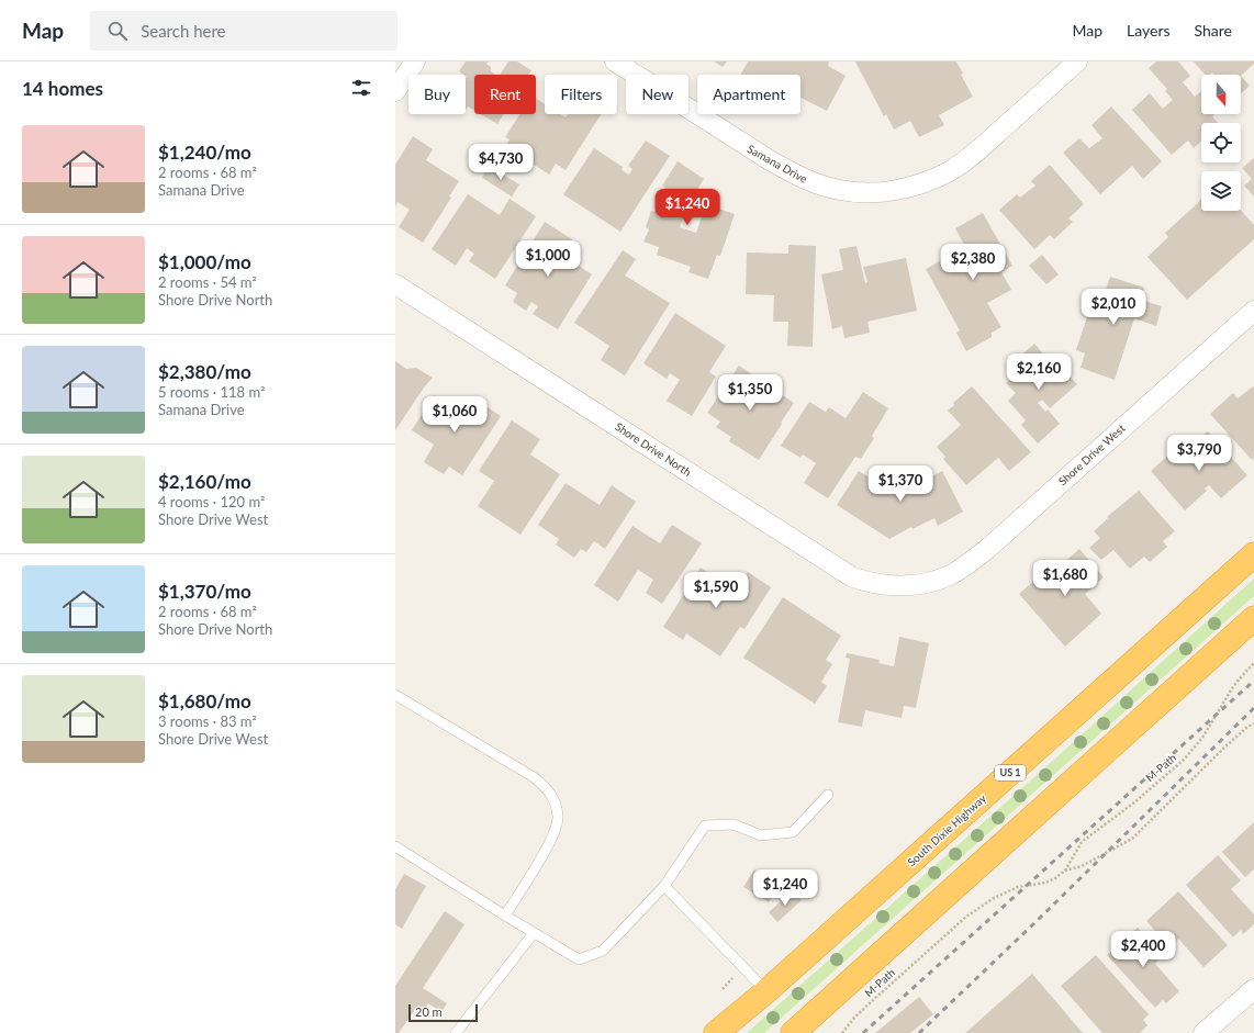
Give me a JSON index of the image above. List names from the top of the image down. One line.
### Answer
{"streets":{"highway":["US 1","South Dixie Highway"],"street":["Samana Drive","Shore Drive North","Shore Drive West"],"path":["M-Path"]},"crossings":[["Shore Drive North","Shore Drive West"]],"scale_bar":"20 m","north":"bottom","page":{"header":"Map","search":"Search here","nav":["Map","Layers","Share"],"heading":"14 homes","chip":["Buy","Rent","Filters","New","Apartment"],"list":[{"name":"$1,240/mo","note":"2 rooms · 68 m² · Samana Drive"},{"name":"$1,000/mo","note":"2 rooms · 54 m² · Shore Drive North"},{"name":"$2,380/mo","note":"5 rooms · 118 m² · Samana Drive"},{"name":"$2,160/mo","note":"4 rooms · 120 m² · Shore Drive West"},{"name":"$1,370/mo","note":"2 rooms · 68 m² · Shore Drive North"},{"name":"$1,680/mo","note":"3 rooms · 83 m² · Shore Drive West"}],"price":["$4,730","$1,240","$1,000","$2,380","$2,010","$2,160","$1,350","$1,060","$3,790","$1,370","$1,680","$1,590","$1,240","$2,400"],"scale":"20 m"}}
